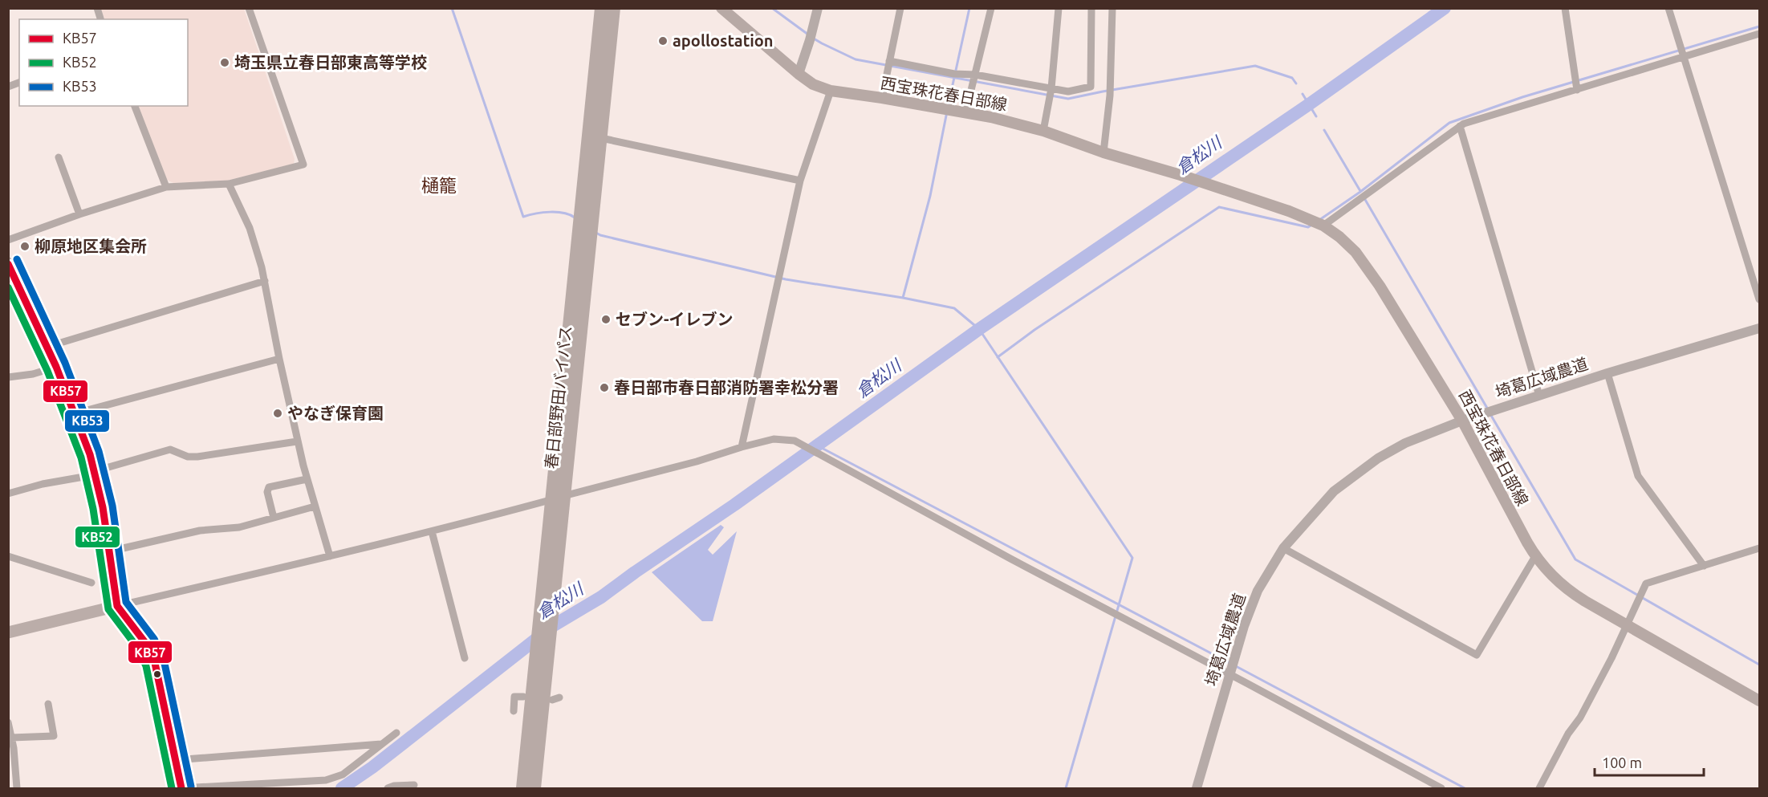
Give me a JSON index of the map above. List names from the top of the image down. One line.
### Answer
{"streets":{"highway":["春日部野田バイパス"],"main road":["西宝珠花春日部線"],"street":["埼葛広域農道"]},"crossings":[["西宝珠花春日部線","埼葛広域農道"]],"districts":["樋籠"],"water":["倉松川"],"places":["apollostation","埼玉県立春日部東高等学校","柳原地区集会所","セブン-イレブン","春日部市春日部消防署幸松分署","やなぎ保育園"],"lines":["transit line KB53","transit line KB57","transit line KB52"],"legend":["KB57","KB52","KB53"],"scale_bar":"100 m"}
